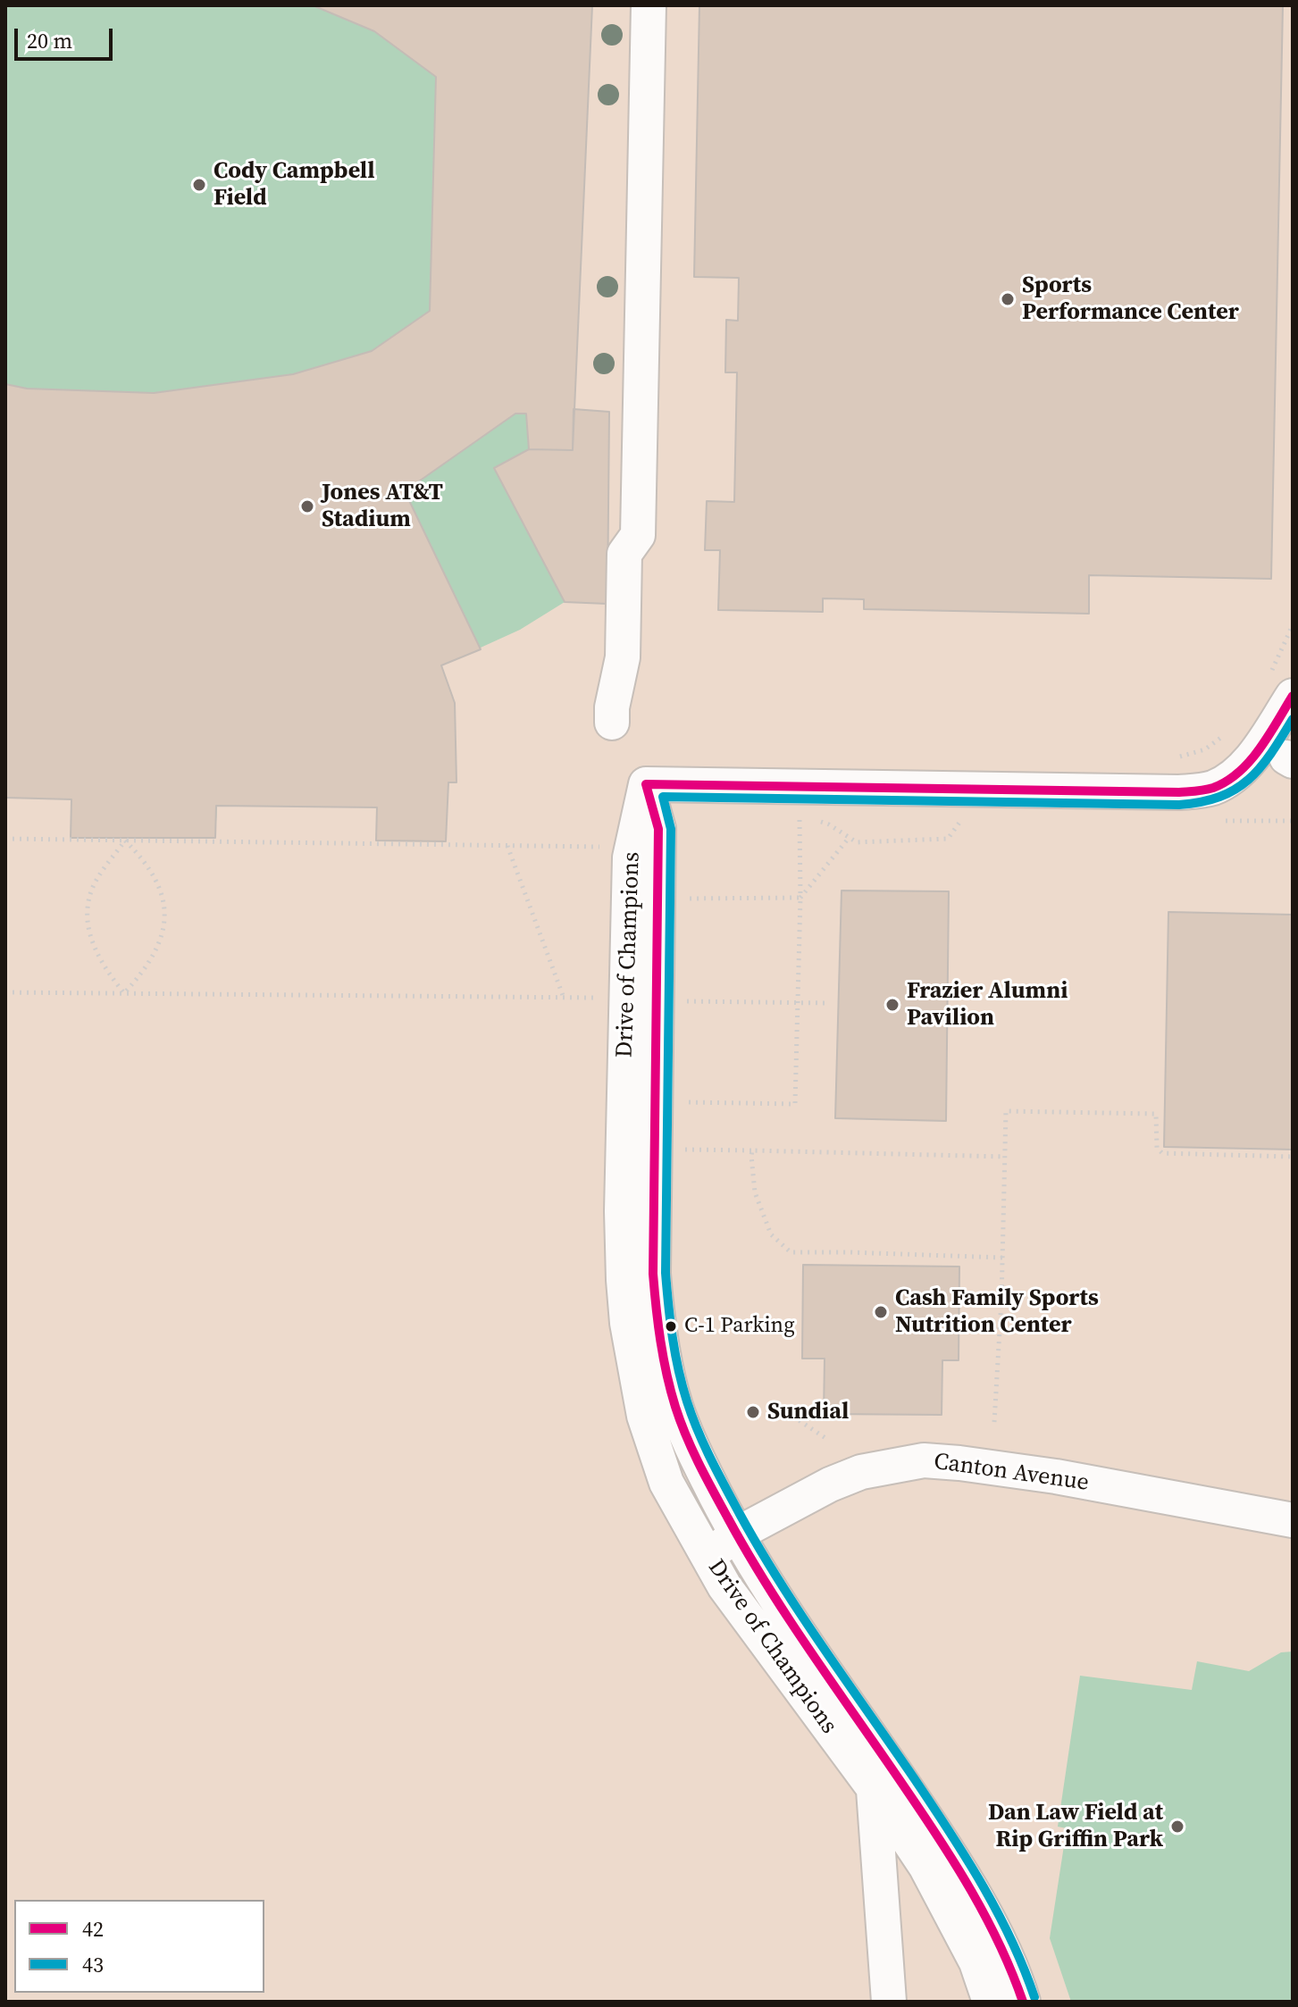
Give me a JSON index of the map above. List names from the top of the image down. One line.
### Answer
{"streets":{"street":["Drive of Champions","Canton Avenue"]},"crossings":[["Drive of Champions","Canton Avenue"]],"places":["Cody Campbell Field","Sports Performance Center","Jones AT&T Stadium","Frazier Alumni Pavilion","Cash Family Sports Nutrition Center","C-1 Parking","Sundial","Dan Law Field at Rip Griffin Park"],"lines":["transit line 42","transit line 43"],"legend":["42","43"],"scale_bar":"20 m"}
